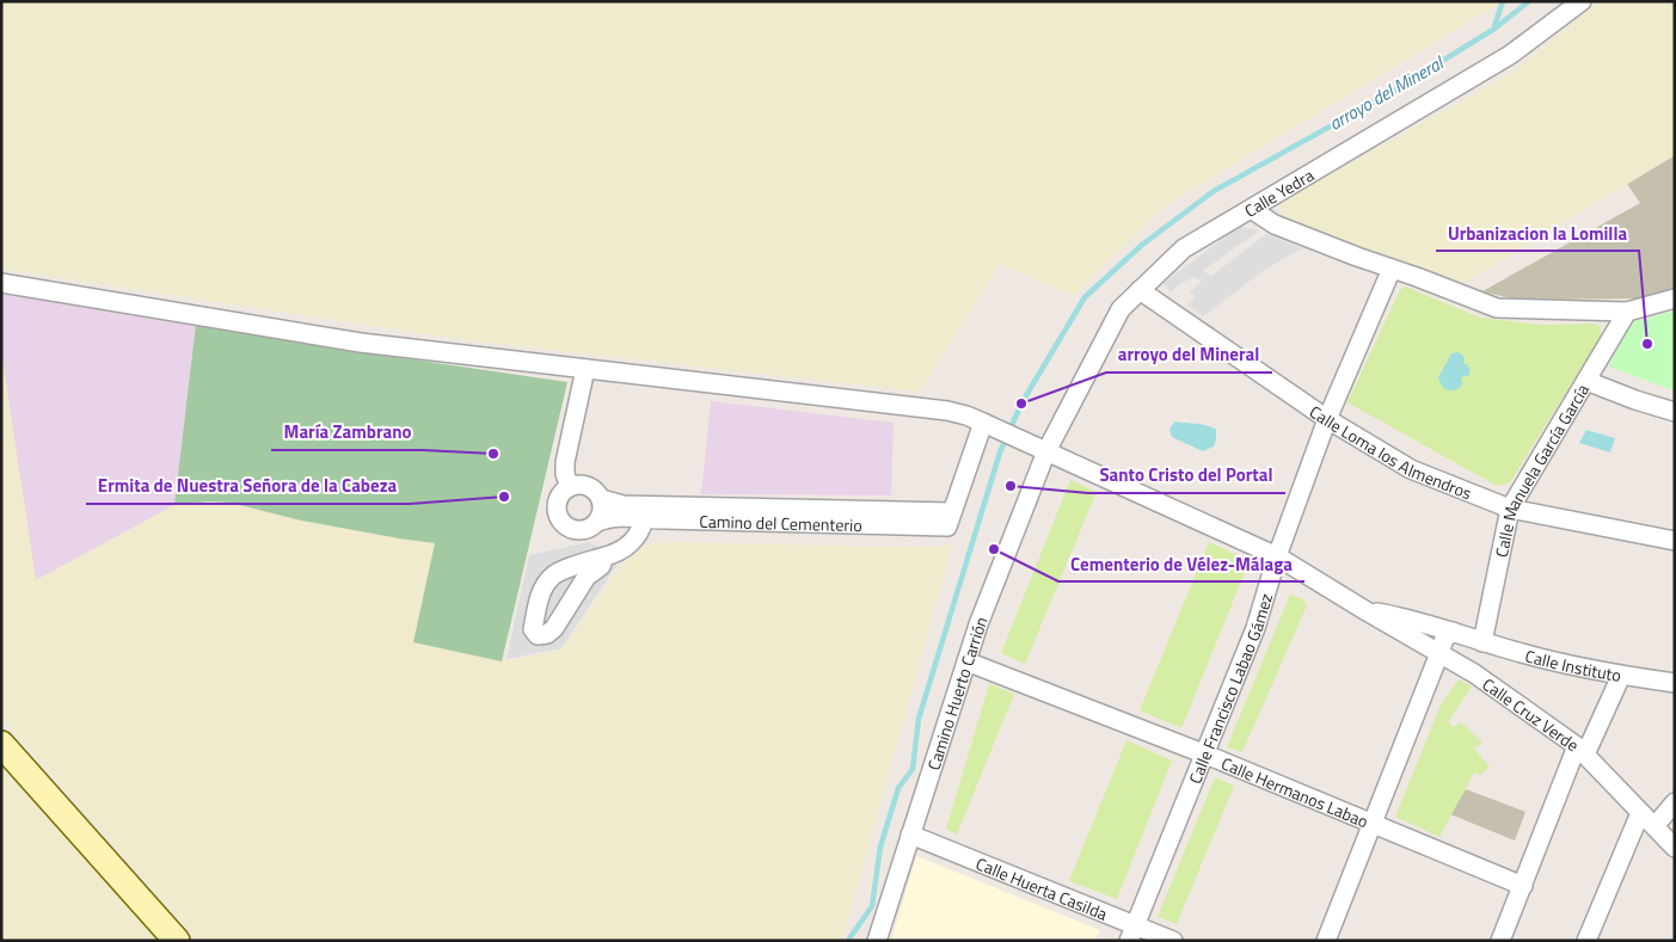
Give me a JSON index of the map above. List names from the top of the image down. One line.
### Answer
{"streets":{"street":["Calle Yedra","Calle Loma los Almendros","Calle Manuela García García","Camino del Cementerio","Calle Instituto","Calle Francisco Labao Gámez","Camino Huerto Carrión","Calle Cruz Verde","Calle Hermanos Labao","Calle Huerta Casilda"]},"crossings":[["Calle Yedra","Calle Loma los Almendros"],["Calle Yedra","Camino Huerto Carrión"],["Calle Yedra","Calle Cruz Verde"],["Calle Loma los Almendros","Calle Manuela García García"],["Calle Loma los Almendros","Calle Francisco Labao Gámez"],["Calle Manuela García García","Calle Instituto"],["Calle Manuela García García","Calle Cruz Verde"],["Calle Instituto","Calle Cruz Verde"],["Calle Francisco Labao Gámez","Calle Cruz Verde"],["Calle Francisco Labao Gámez","Calle Hermanos Labao"],["Calle Francisco Labao Gámez","Calle Huerta Casilda"],["Camino Huerto Carrión","Calle Cruz Verde"],["Camino Huerto Carrión","Calle Hermanos Labao"],["Camino Huerto Carrión","Calle Huerta Casilda"]],"water":["arroyo del Mineral"],"places":["Urbanizacion la Lomilla","arroyo del Mineral","María Zambrano","Santo Cristo del Portal","Ermita de Nuestra Señora de la Cabeza","Cementerio de Vélez-Málaga"]}
